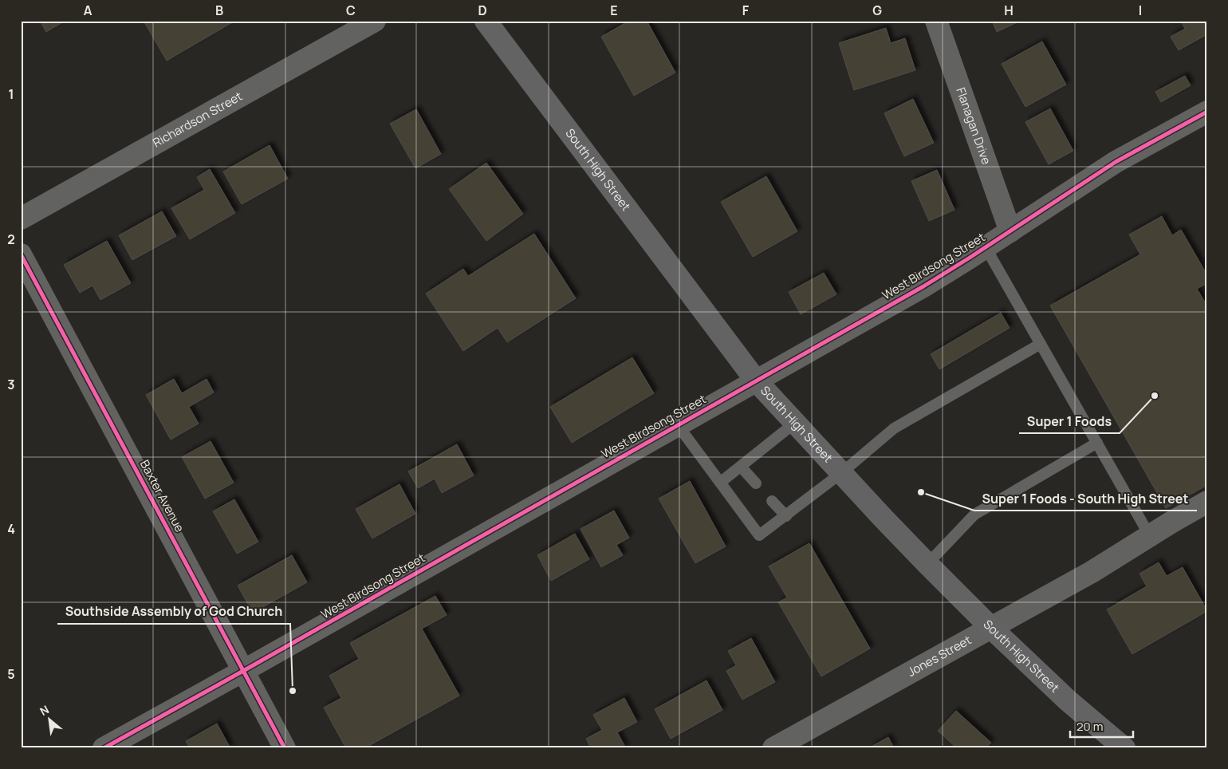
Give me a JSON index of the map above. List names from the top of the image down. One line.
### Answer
{"streets":{"main road":["South High Street"],"street":["Richardson Street","Flanagan Drive","West Birdsong Street","Baxter Avenue","Jones Street"]},"crossings":[["Flanagan Drive","West Birdsong Street"],["South High Street","West Birdsong Street"],["South High Street","Jones Street"],["West Birdsong Street","Baxter Avenue"]],"places":["Super 1 Foods","Super 1 Foods - South High Street","Southside Assembly of God Church"],"scale_bar":"20 m","north":"top left","grid":{"columns":["A","B","C","D","E","F","G","H","I"],"rows":["1","2","3","4","5"]}}
